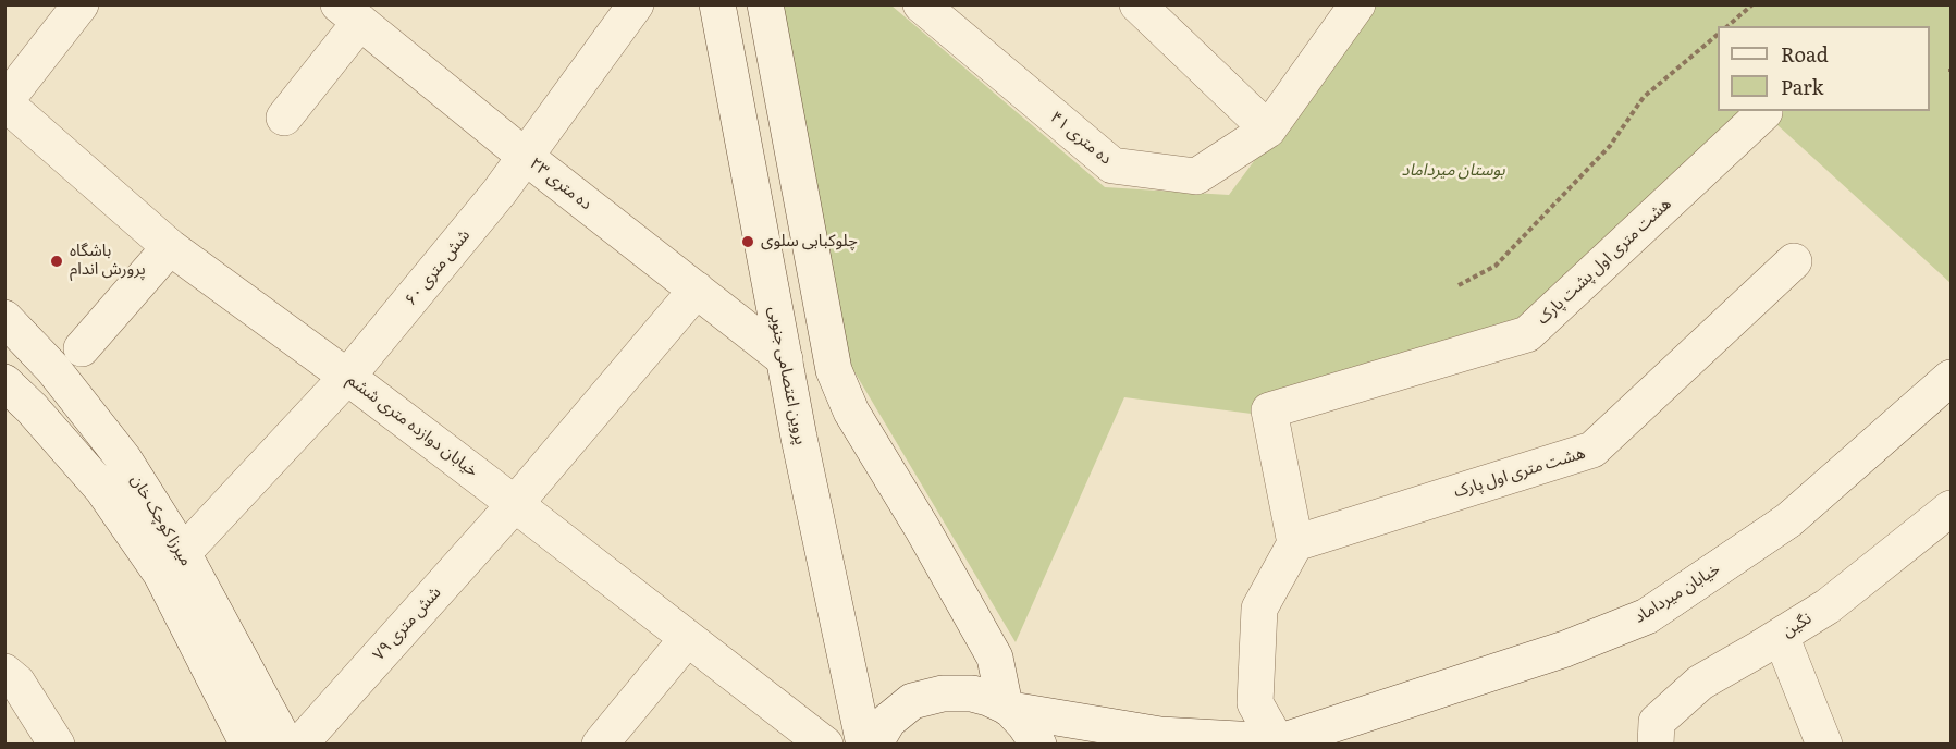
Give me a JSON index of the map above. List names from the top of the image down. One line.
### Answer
{"streets":{"street":["ده متری ۴۱","ده متری ۲۳","هشت متری اول پشت پارک","شش متری ۶۰","پروین اعتصامی جنوبی","خیابان دوازده متری ششم","هشت متری اول پارک","میرزا کوچک خان","خیابان میرداماد","شش متری ۷۹","نگین"]},"crossings":[["ده متری ۲۳","شش متری ۶۰"],["ده متری ۲۳","پروین اعتصامی جنوبی"],["ده متری ۲۳","شش متری ۷۹"],["هشت متری اول پشت پارک","هشت متری اول پارک"],["شش متری ۶۰","خیابان دوازده متری ششم"],["شش متری ۶۰","میرزا کوچک خان"],["خیابان دوازده متری ششم","شش متری ۷۹"]],"parks":["بوستان میرداماد"],"places":["چلوکبابی سلوی","باشگاه پرورش اندام"],"legend":["Road","Park"]}
